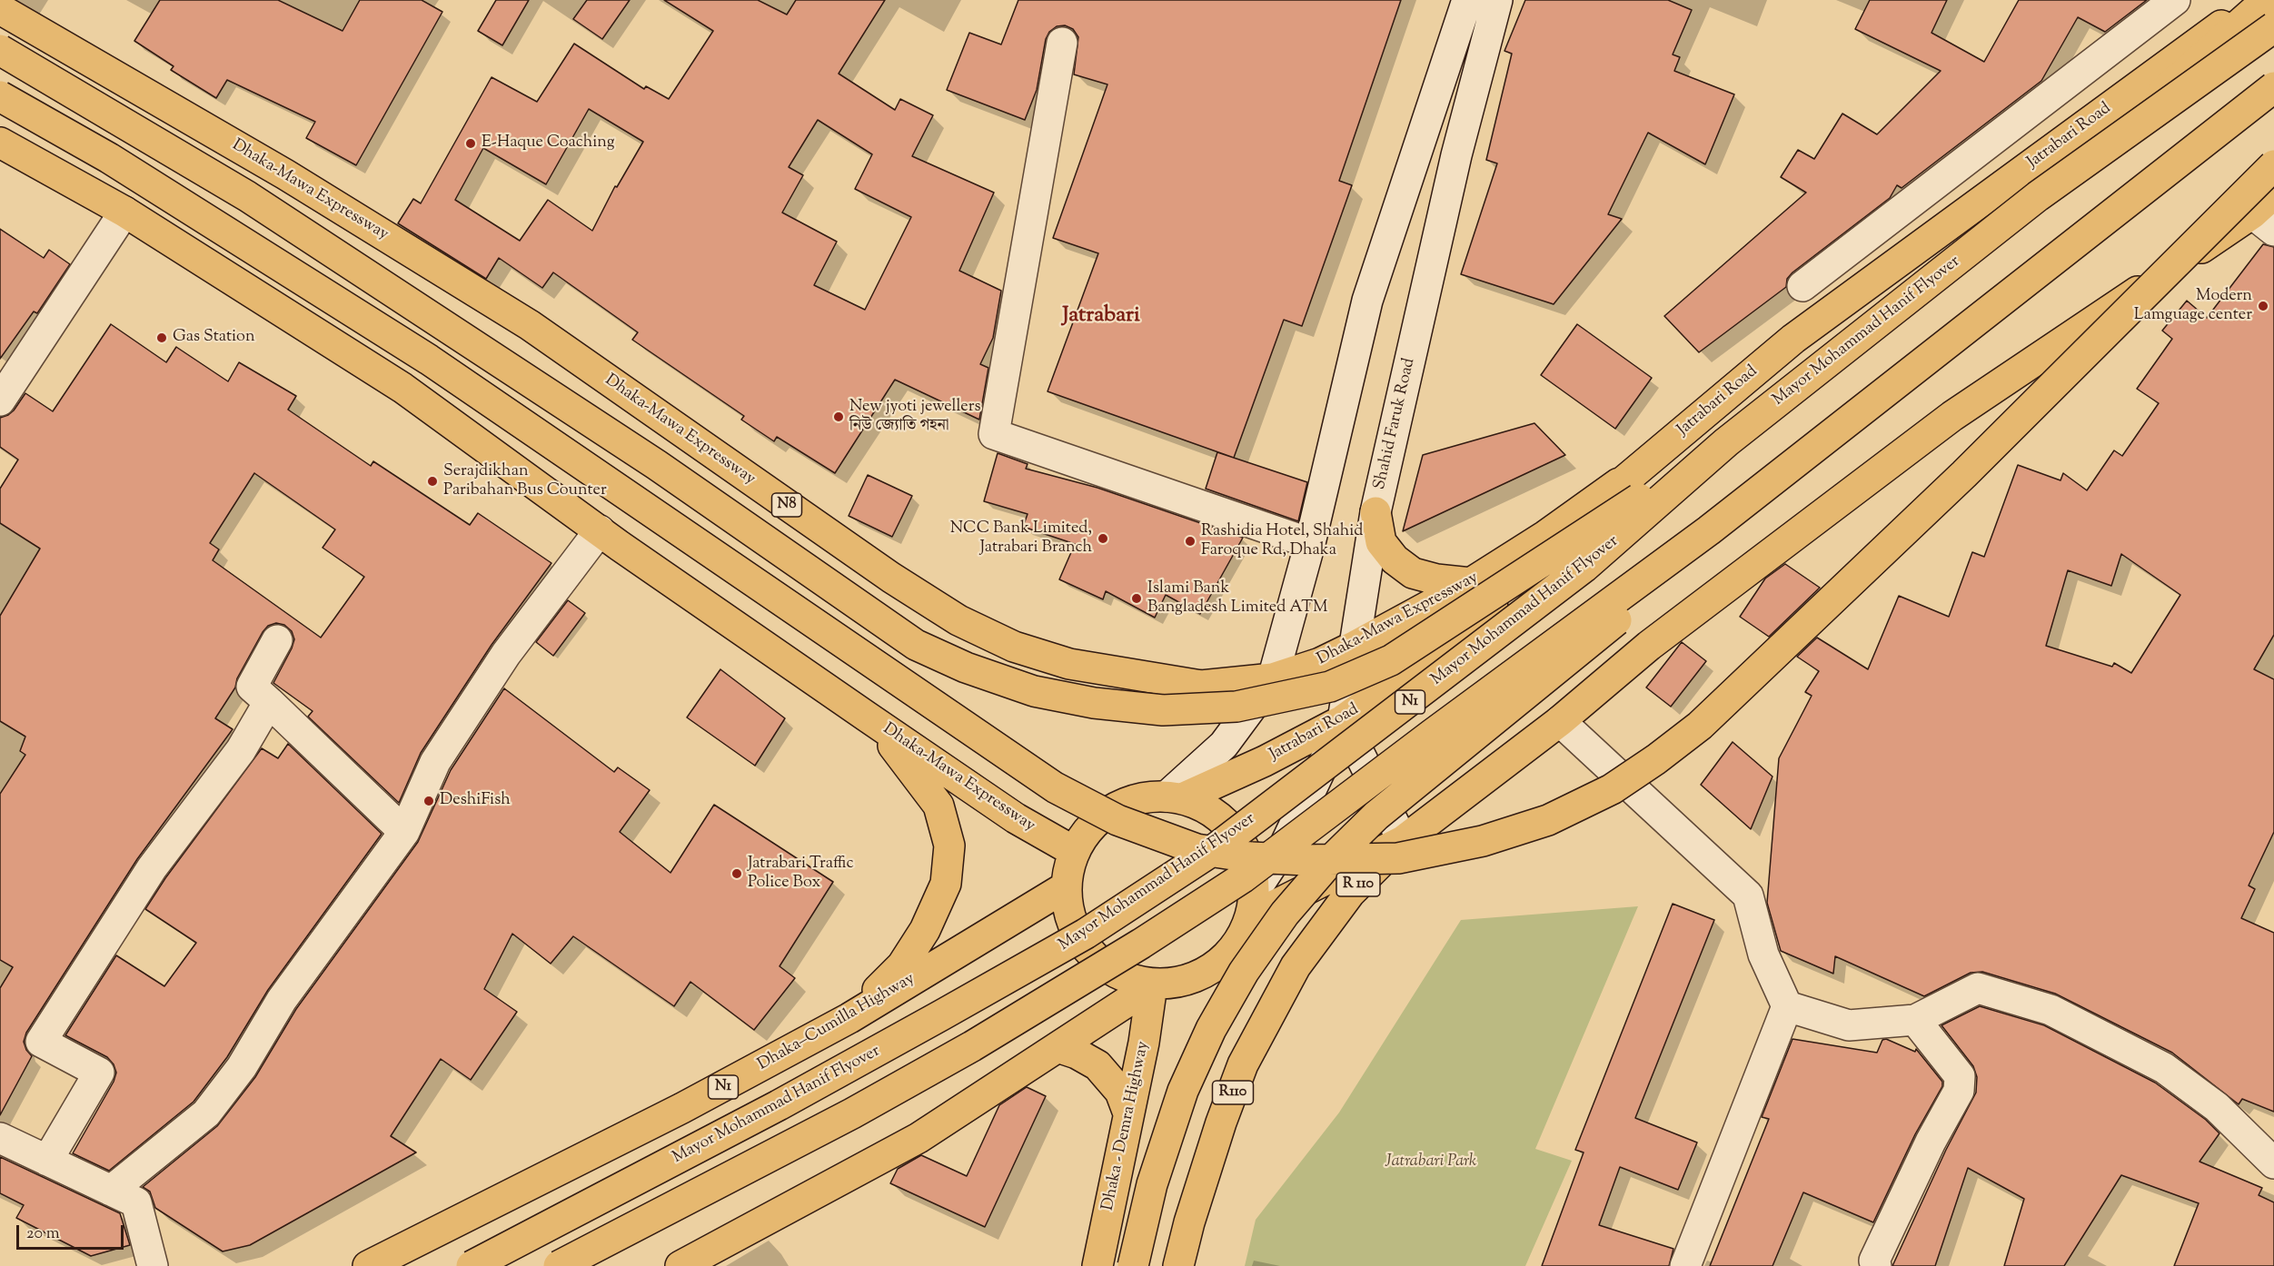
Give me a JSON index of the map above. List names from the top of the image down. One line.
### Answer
{"streets":{"main road":["Jatrabari Road","Dhaka-Mawa Expressway","Mayor Mohammad Hanif Flyover","N8","N1","R 110","Dhaka–Cumilla Highway","R110","Dhaka - Demra Highway"],"street":["Shahid Faruk Road"]},"crossings":[["Jatrabari Road","Dhaka-Mawa Expressway"],["Jatrabari Road","Shahid Faruk Road"],["Jatrabari Road","Dhaka–Cumilla Highway"],["Jatrabari Road","Dhaka - Demra Highway"],["Dhaka-Mawa Expressway","Shahid Faruk Road"],["Dhaka-Mawa Expressway","Dhaka–Cumilla Highway"],["Dhaka-Mawa Expressway","Dhaka - Demra Highway"],["Shahid Faruk Road","Dhaka–Cumilla Highway"],["Shahid Faruk Road","Dhaka - Demra Highway"],["R 110","R110"],["Dhaka–Cumilla Highway","Dhaka - Demra Highway"]],"districts":["Jatrabari"],"parks":["Jatrabari Park"],"places":["E-Haque Coaching","Modern Lamguage center","Gas Station","New jyoti jewellers নিউ জ্যোতি গহনা","Serajdikhan Paribahan Bus Counter","NCC Bank Limited, Jatrabari Branch","Rashidia Hotel, Shahid Faroque Rd, Dhaka","Islami Bank Bangladesh Limited ATM","DeshiFish","Jatrabari Traffic Police Box"],"scale_bar":"20 m"}
